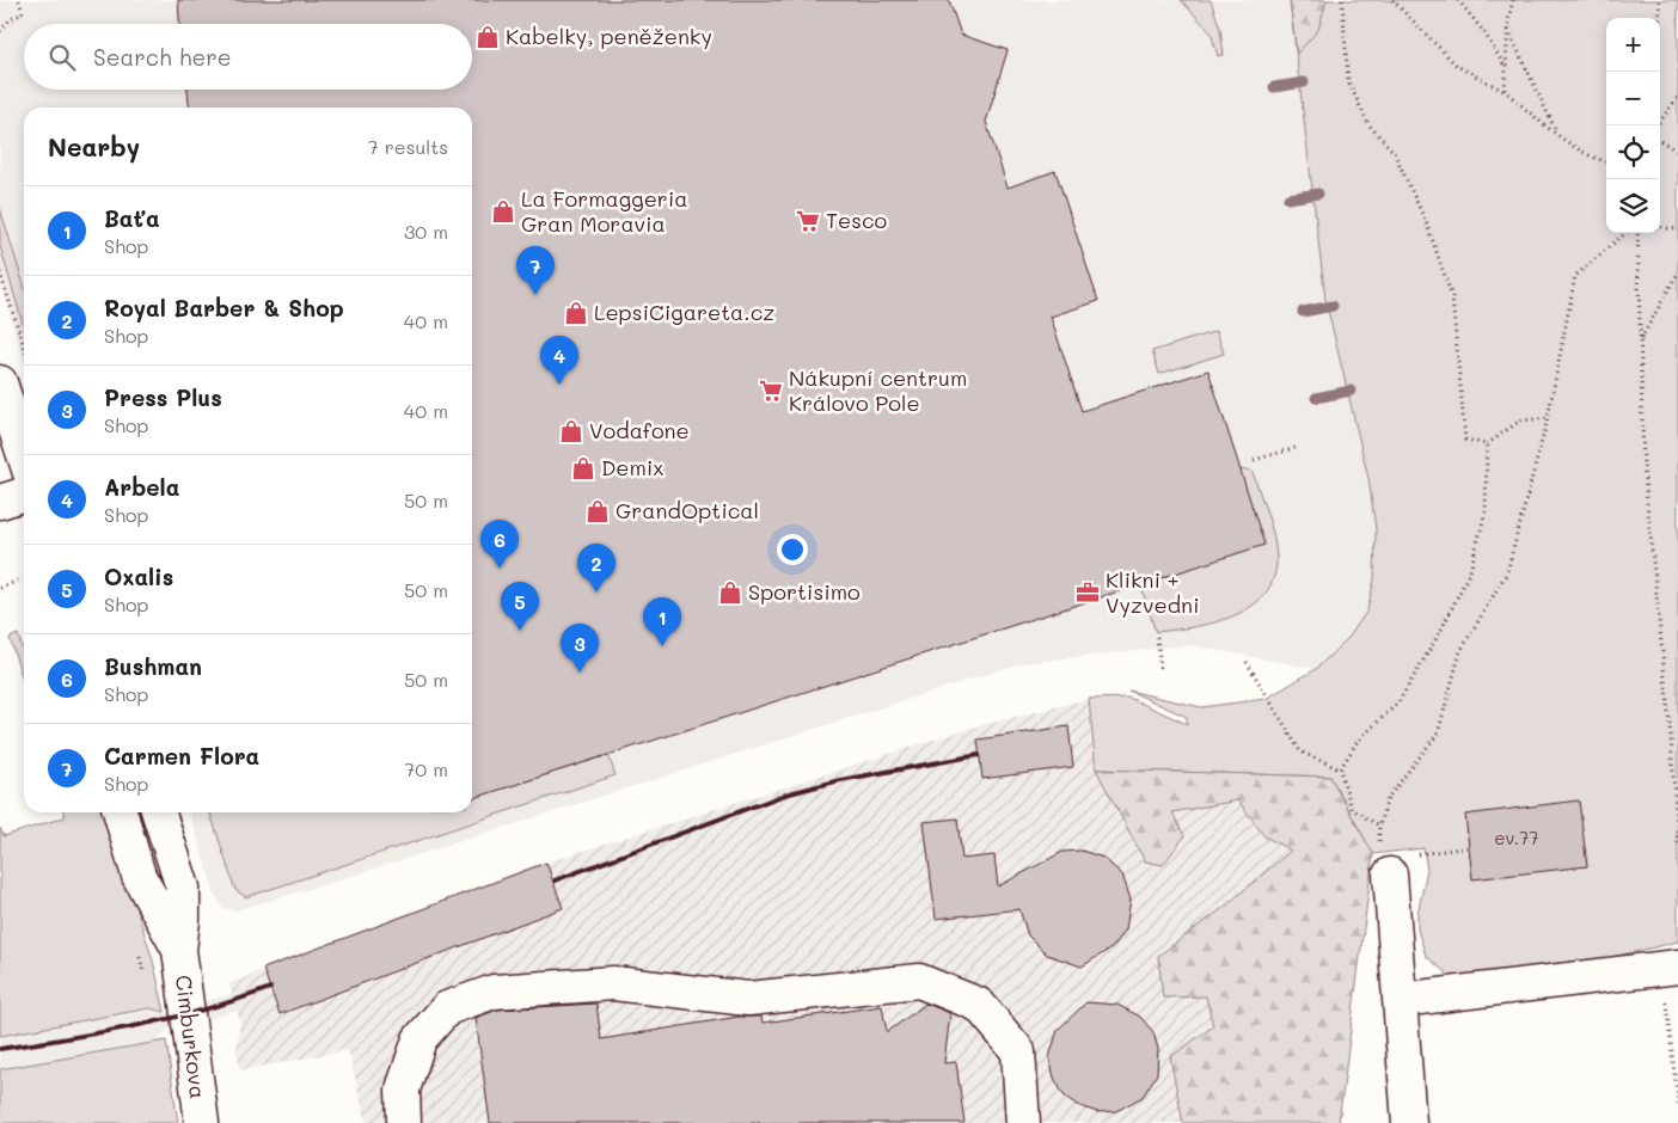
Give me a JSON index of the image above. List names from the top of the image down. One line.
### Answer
{"streets":{"street":["Cimburkova"]},"places":{"shop":["Kabelky, peněženky","La Formaggeria Gran Moravia","LepsiCigareta.cz","Vodafone","Demix","GrandOptical","Sportisimo"],"supermarket":["Tesco","Nákupní centrum Královo Pole"],"office":["Klikni + Vyzvedni"]},"house_numbers":["ev.77"],"page":{"map_buttons":["+","−"],"search":"Search here","heading":["Nearby","7 results"],"list":[{"mark":"1","name":"Baťa","note":"Shop","value":"30 m"},{"mark":"2","name":"Royal Barber & Shop","note":"Shop","value":"40 m"},{"mark":"3","name":"Press Plus","note":"Shop","value":"40 m"},{"mark":"4","name":"Arbela","note":"Shop","value":"50 m"},{"mark":"5","name":"Oxalis","note":"Shop","value":"50 m"},{"mark":"6","name":"Bushman","note":"Shop","value":"50 m"},{"mark":"7","name":"Carmen Flora","note":"Shop","value":"70 m"}],"pins":["7","4","6","2","5","1","3"]}}
